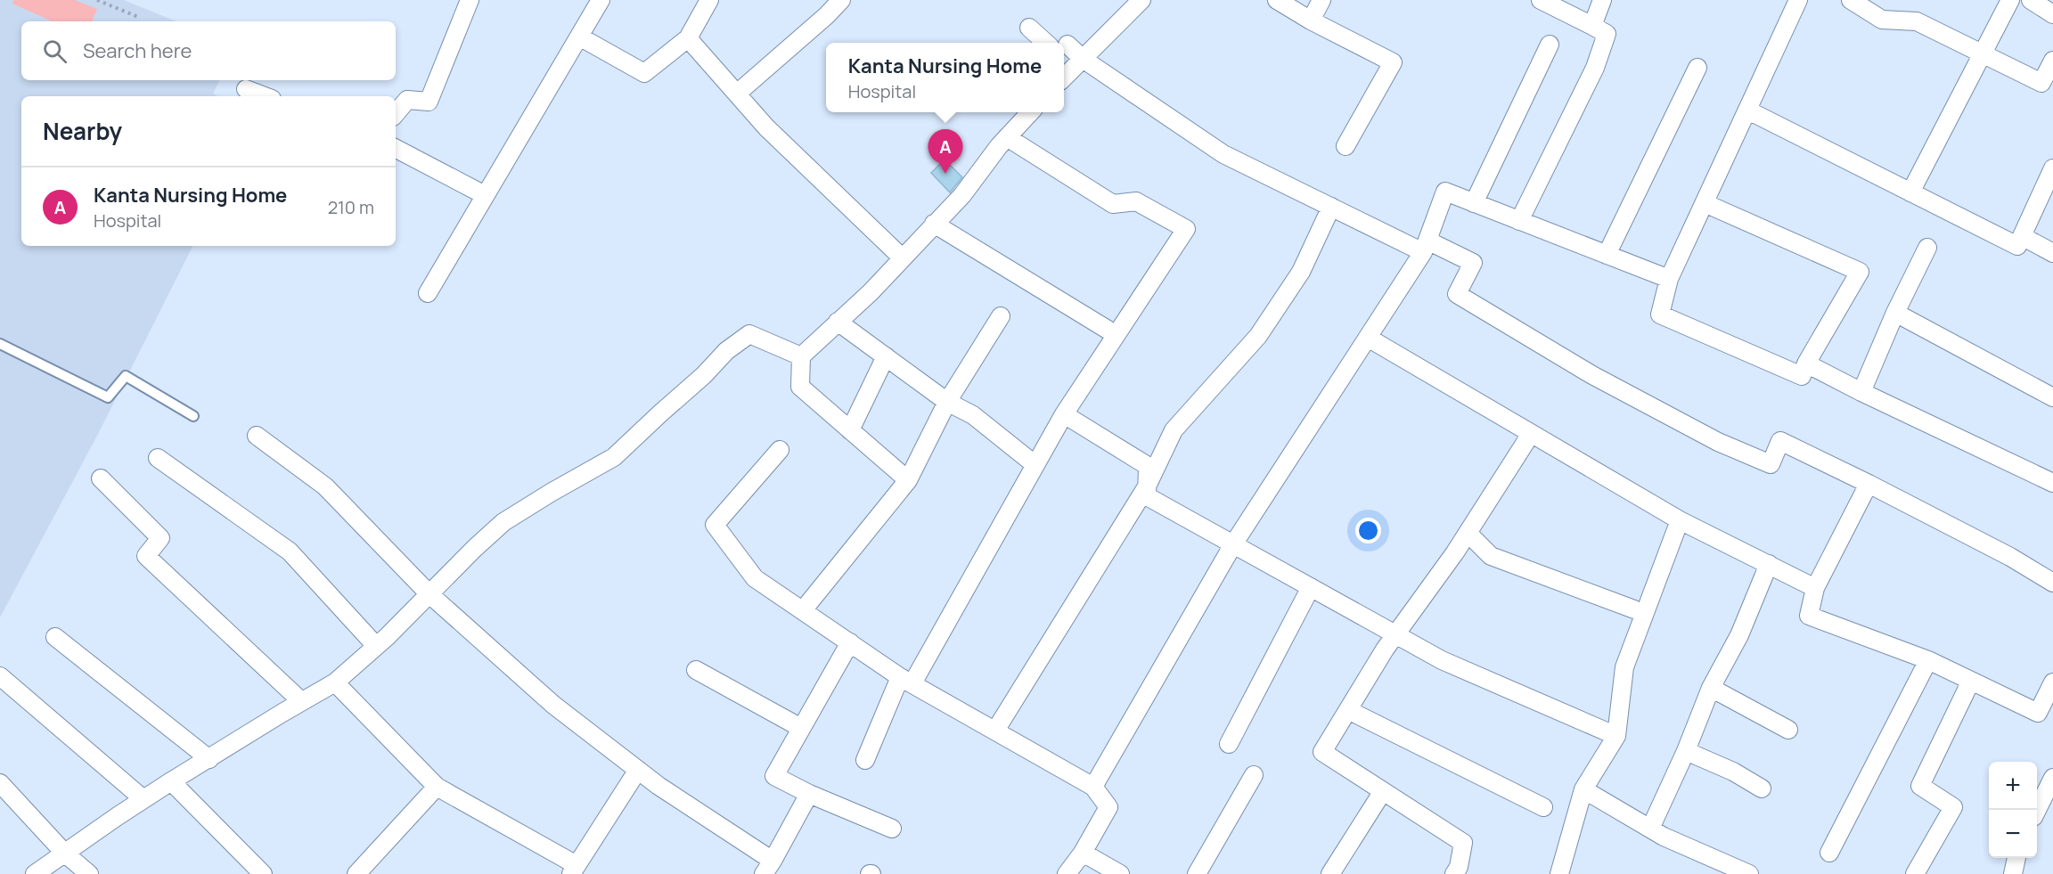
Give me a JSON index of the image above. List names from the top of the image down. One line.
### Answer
{"page":{"search":"Search here","popup":["Kanta Nursing Home","Hospital"],"heading":"Nearby","pins":"A","list":[{"mark":"A","name":"Kanta Nursing Home","note":"Hospital","value":"210 m"}],"map_buttons":["+","−"]}}
